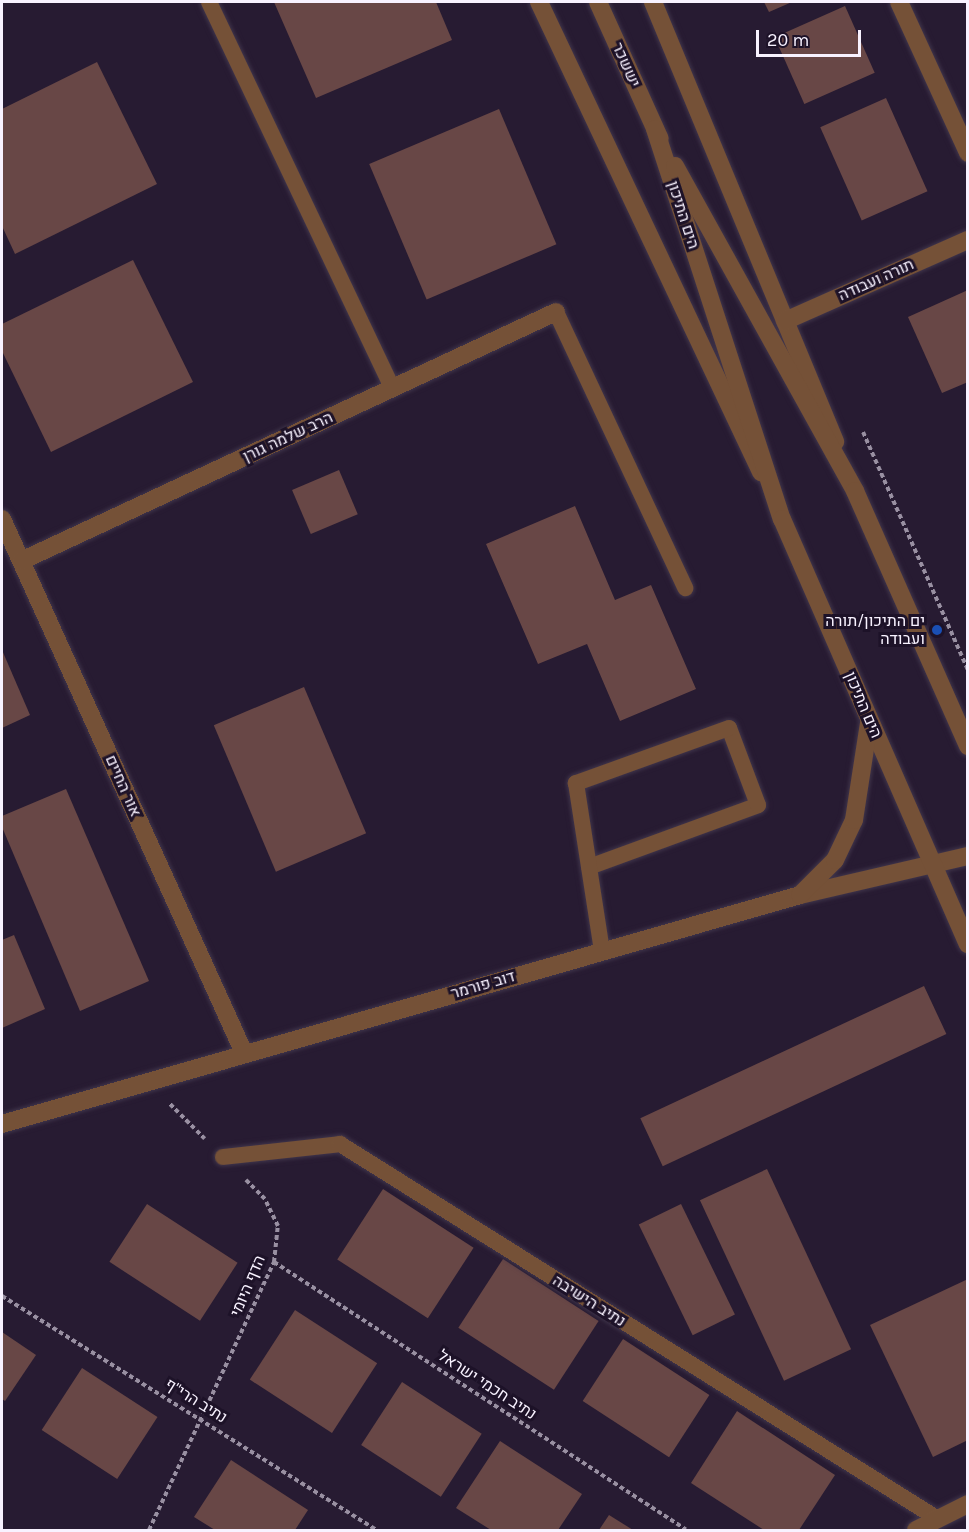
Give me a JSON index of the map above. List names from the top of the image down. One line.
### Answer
{"streets":{"street":["יששכר","הים התיכון","תורה ועבודה","הרב שלמה גורן","אור החיים","דוב פורמר"],"lane":["נתיב הישיבה"],"path":["הדף היומי","נתיב חכמי ישראל","נתיב הרי\"ף"]},"crossings":[["יששכר","הים התיכון"],["הים התיכון","דוב פורמר"],["הרב שלמה גורן","אור החיים"],["אור החיים","דוב פורמר"],["דוב פורמר","הדף היומי"],["הדף היומי","נתיב הישיבה"],["הדף היומי","נתיב חכמי ישראל"],["הדף היומי","נתיב הרי\"ף"]],"places":["ים התיכון/תורה ועבודה"],"scale_bar":"20 m"}
